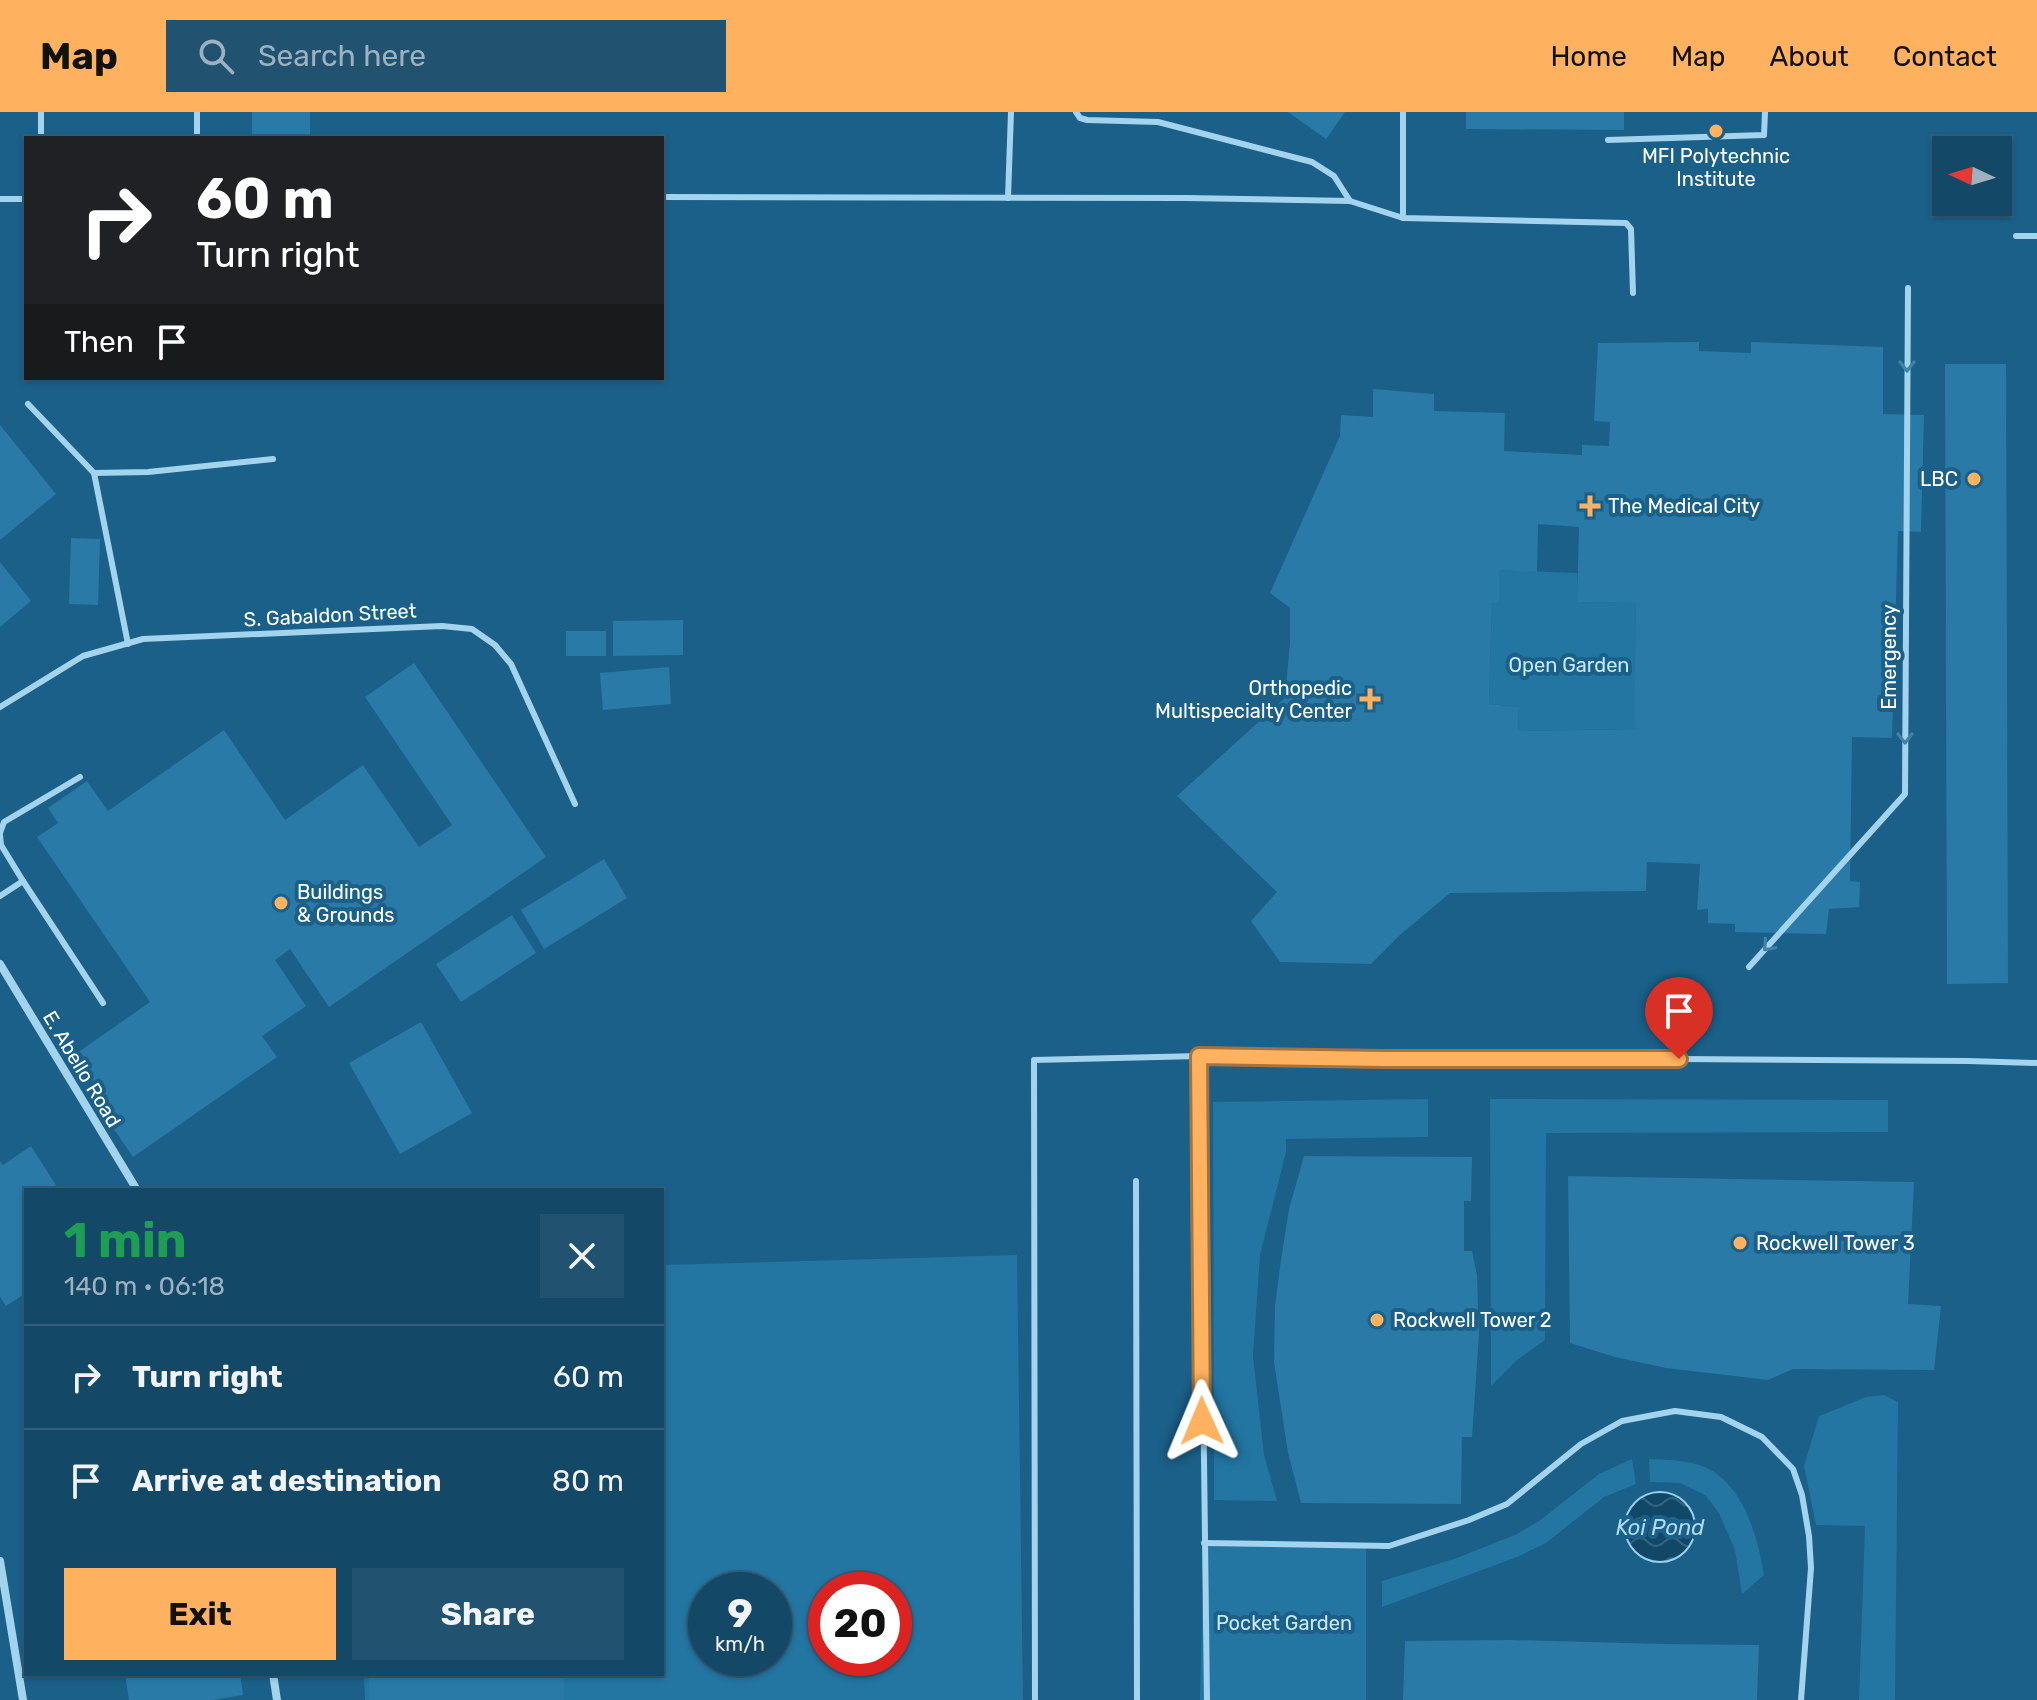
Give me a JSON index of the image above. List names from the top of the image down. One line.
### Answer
{"streets":{"street":["E. Abello Road"],"lane":["S. Gabaldon Street","Emergency"]},"one_way":["Emergency"],"water":["Koi Pond"],"parks":["Open Garden","Pocket Garden"],"places":{"other":["MFI Polytechnic Institute","LBC","Buildings & Grounds","Rockwell Tower 3","Rockwell Tower 2"],"health":["The Medical City","Orthopedic Multispecialty Center"]},"north":"left","page":{"header":"Map","search":"Search here","nav":["Home","Map","About","Contact"],"turn":["60 m","Turn right"],"then":"Then","heading":["1 min","140 m · 06:18"],"list":[{"name":"Turn right","value":"60 m"},{"name":"Arrive at destination","value":"80 m"}],"buttons":["Exit","Share"],"speed":"9 km/h","limit":"20"}}
